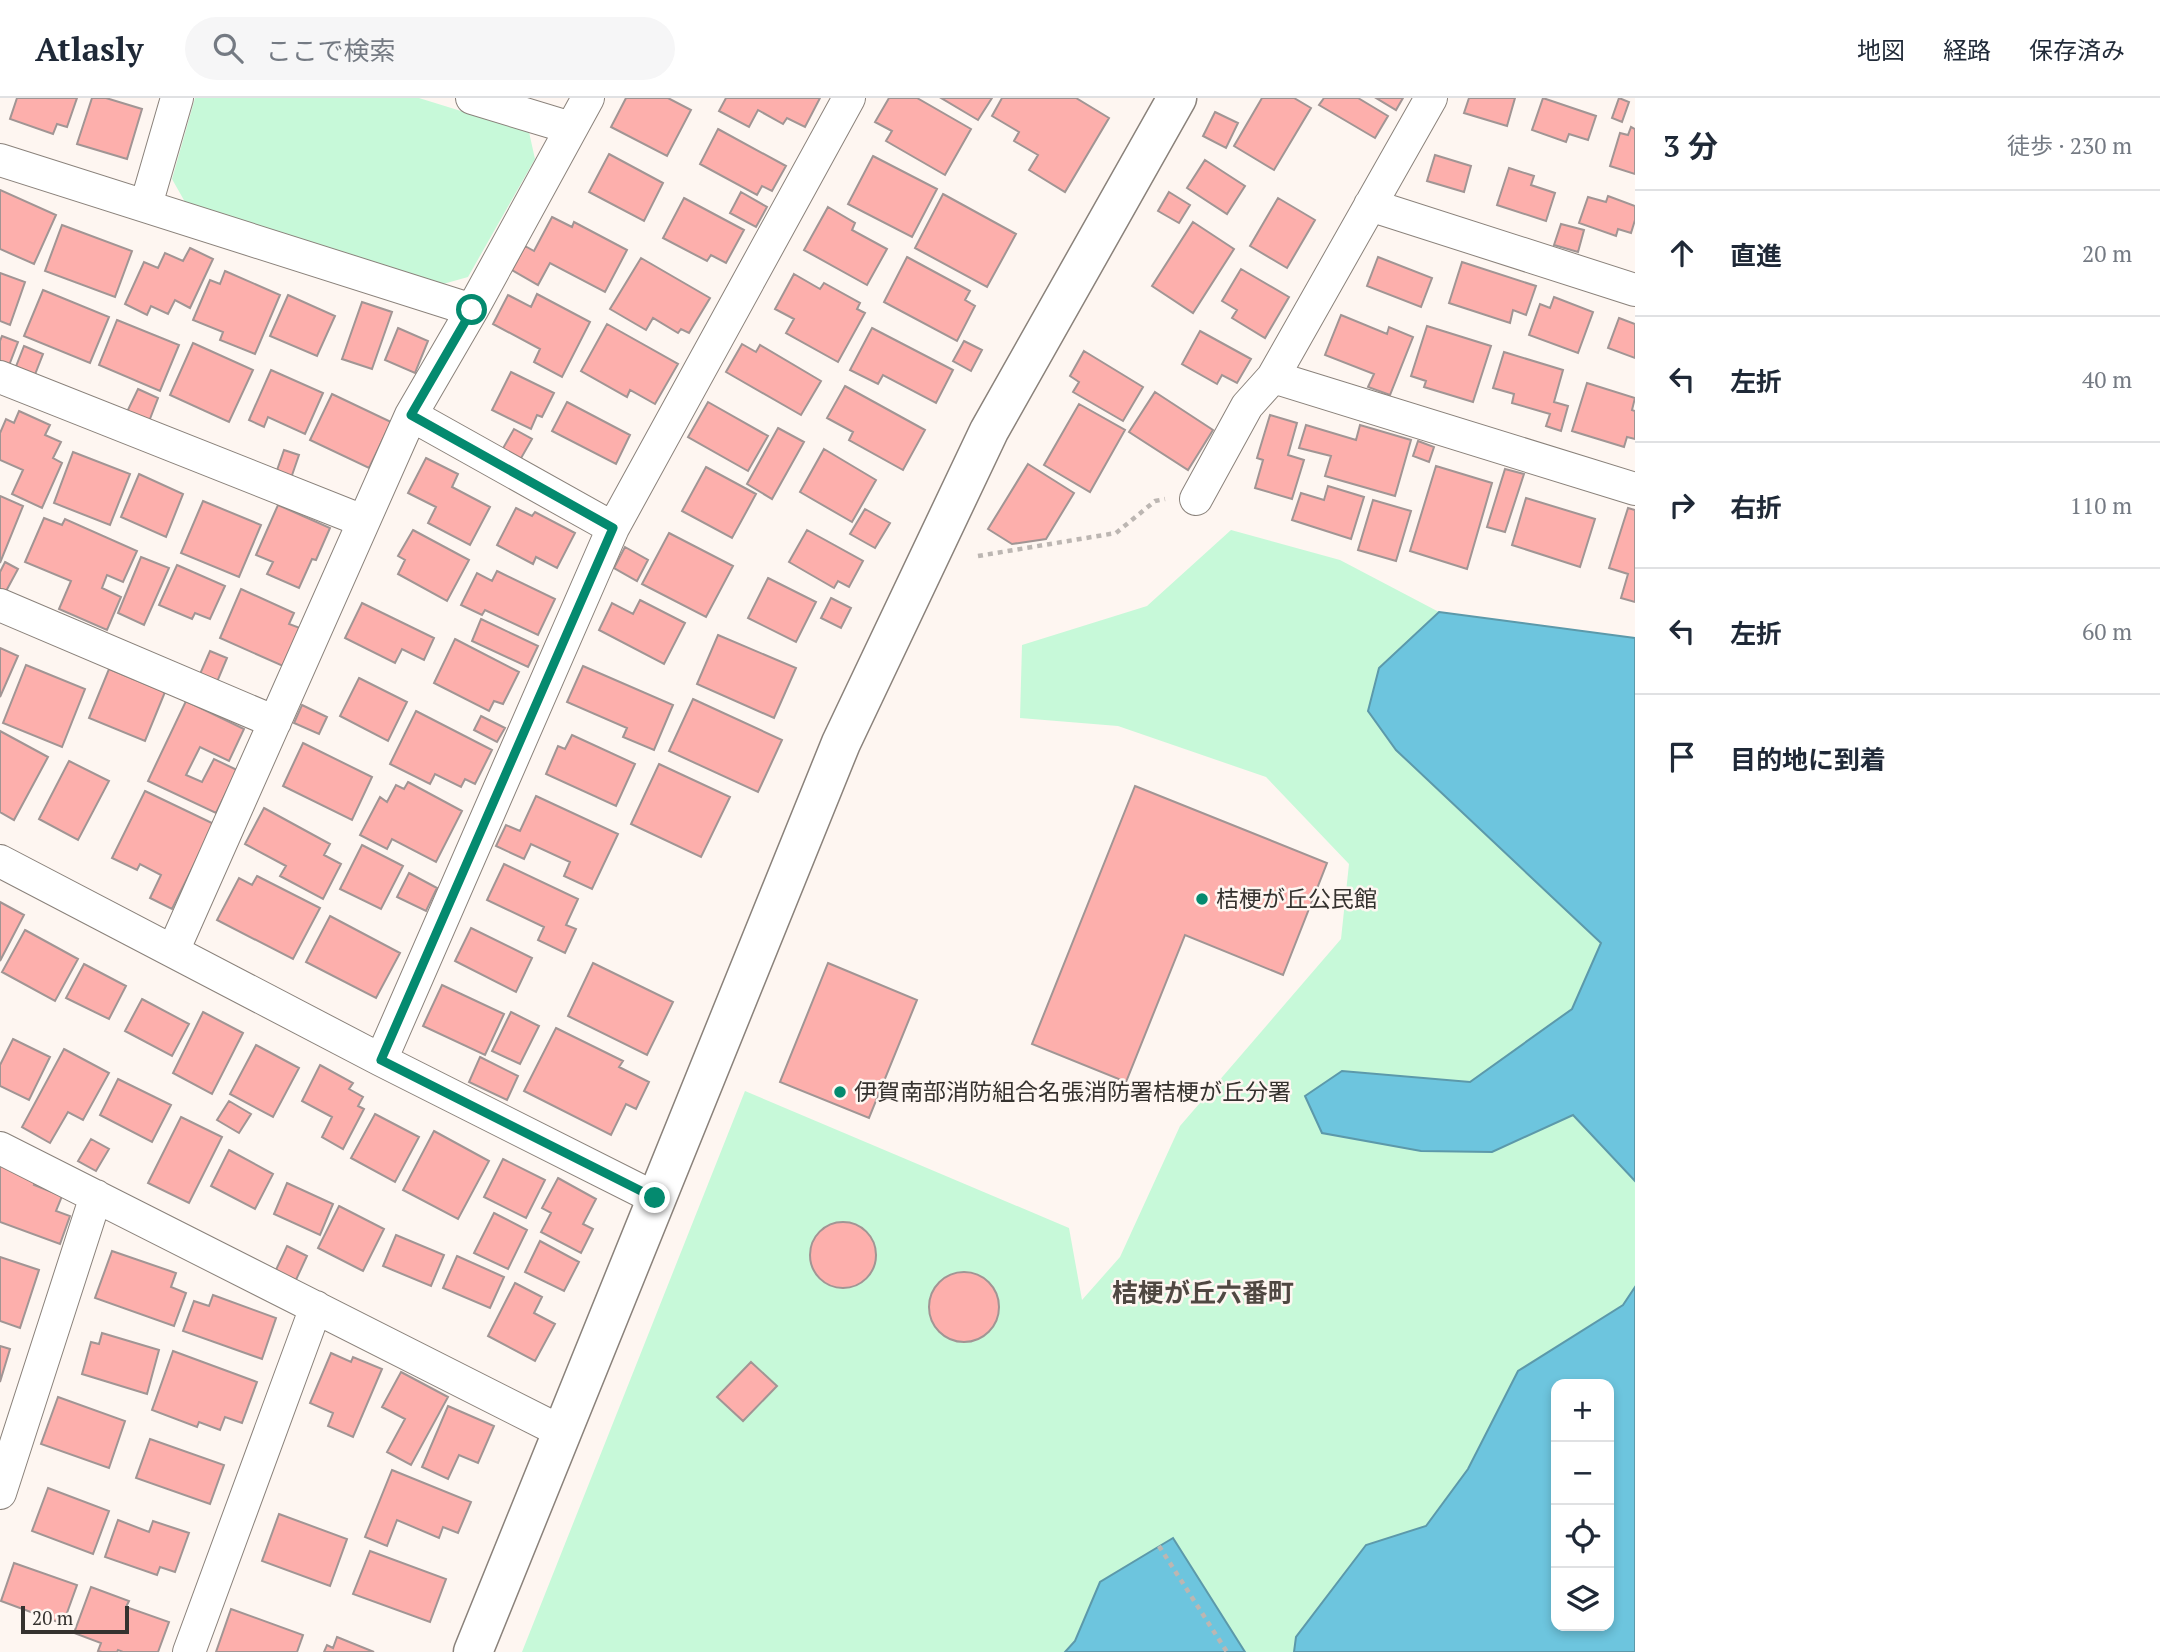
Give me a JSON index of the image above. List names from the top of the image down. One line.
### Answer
{"districts":["桔梗が丘六番町"],"places":["桔梗が丘公民館","伊賀南部消防組合名張消防署桔梗が丘分署"],"scale_bar":"20 m","page":{"header":"Atlasly","search":"ここで検索","nav":["地図","経路","保存済み"],"heading":["3 分","徒歩 · 230 m"],"list":[["直進","20 m"],["左折","40 m"],["右折","110 m"],["左折","60 m"],"目的地に到着"],"map_buttons":["+","−"],"scale":"20 m"}}
